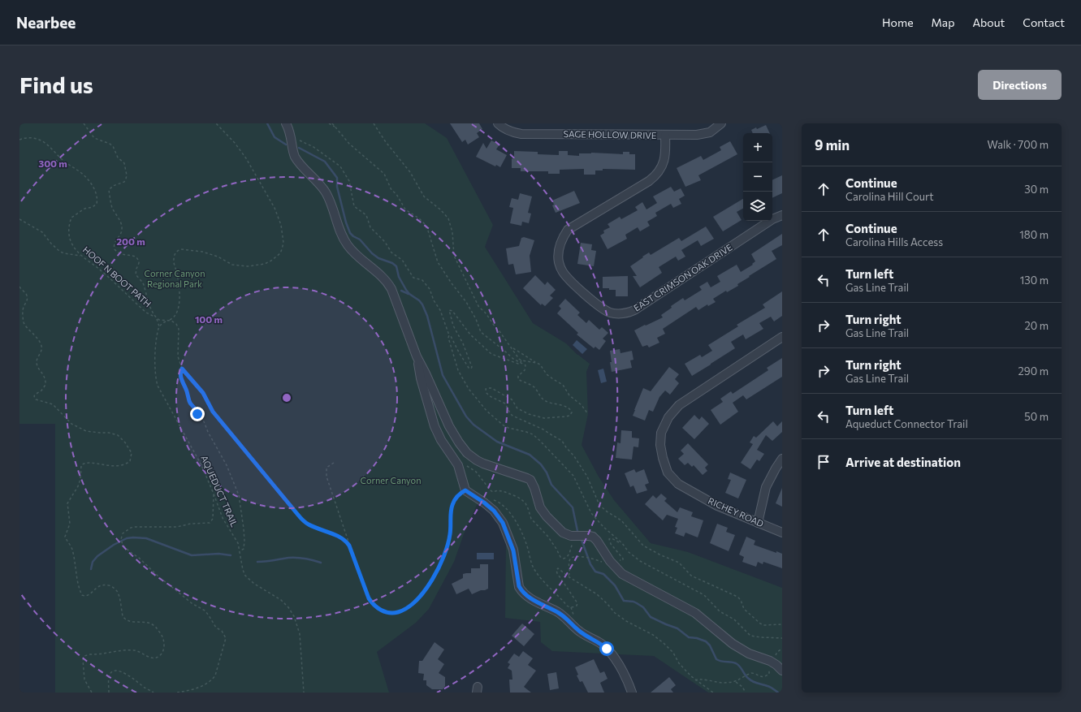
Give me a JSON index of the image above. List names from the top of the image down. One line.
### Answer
{"streets":{"street":["SAGE HOLLOW DRIVE","EAST CRIMSON OAK DRIVE","RICHEY ROAD"],"path":["HOOF N BOOT PATH","AQUEDUCT TRAIL"]},"crossings":[["SAGE HOLLOW DRIVE","EAST CRIMSON OAK DRIVE"],["HOOF N BOOT PATH","AQUEDUCT TRAIL"]],"parks":["Corner Canyon Regional Park","Corner Canyon"],"page":{"header":"Nearbee","nav":["Home","Map","About","Contact"],"buttons":"Directions","title":"Find us","heading":["9 min","Walk · 700 m"],"map_buttons":["+","−"],"list":[["Continue","Carolina Hill Court","30 m"],["Continue","Carolina Hills Access","180 m"],["Turn left","Gas Line Trail","130 m"],["Turn right","Gas Line Trail","20 m"],["Turn right","Gas Line Trail","290 m"],["Turn left","Aqueduct Connector Trail","50 m"],"Arrive at destination"]},"rings":["300 m","200 m","100 m"]}
